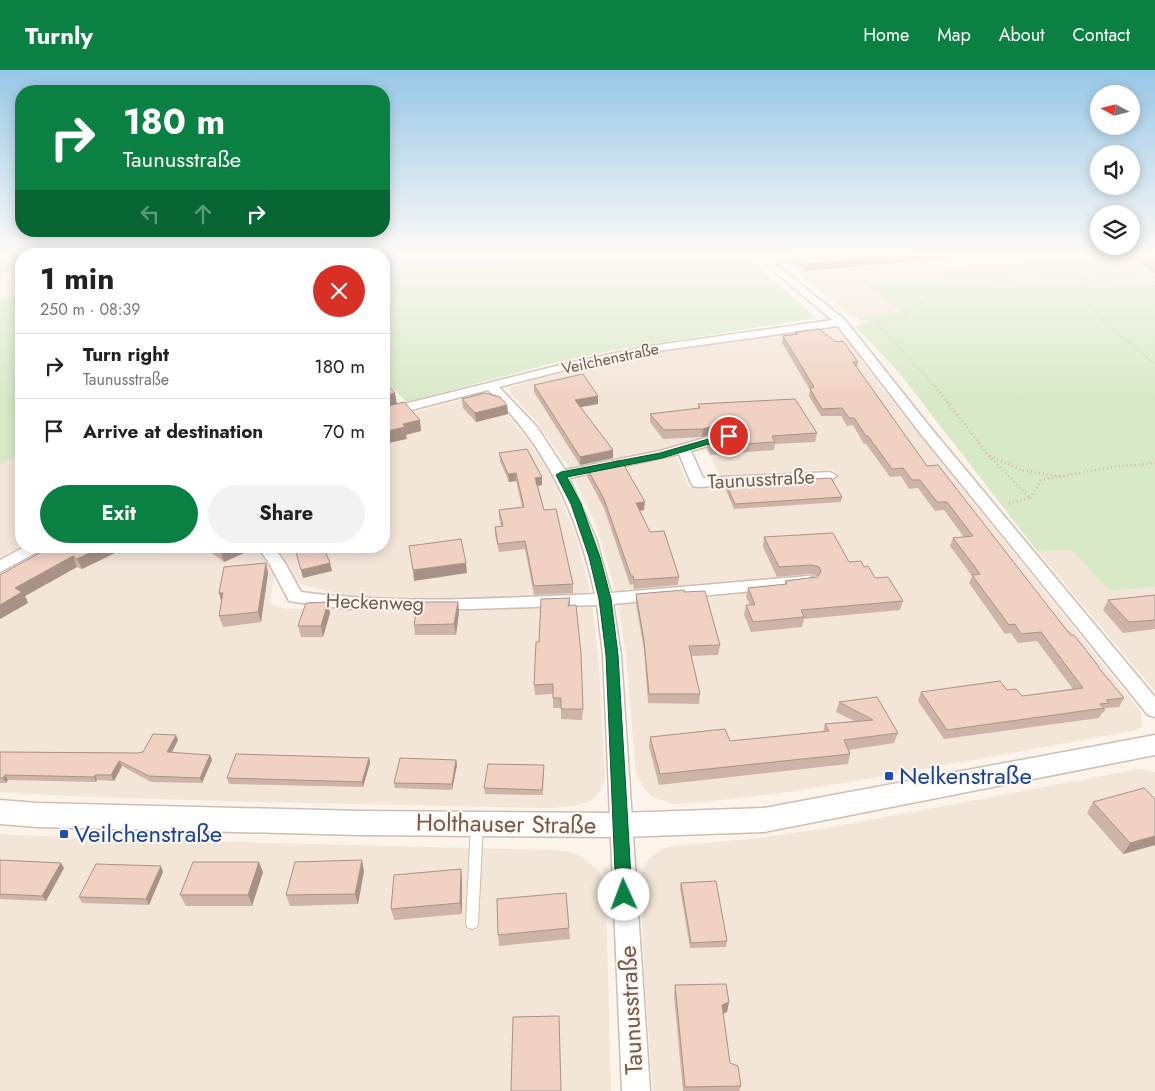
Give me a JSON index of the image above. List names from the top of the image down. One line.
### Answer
{"streets":{"street":["Veilchenstraße","Taunusstraße","Heckenweg","Holthauser Straße"]},"crossings":[["Veilchenstraße","Taunusstraße"],["Taunusstraße","Heckenweg"],["Taunusstraße","Holthauser Straße"]],"places":{"transit":["Nelkenstraße","Veilchenstraße"]},"north":"left","page":{"header":"Turnly","nav":["Home","Map","About","Contact"],"turn":["180 m","Taunusstraße"],"heading":["1 min","250 m · 08:39"],"list":[{"name":"Turn right","note":"Taunusstraße","value":"180 m"},{"name":"Arrive at destination","value":"70 m"}],"buttons":["Exit","Share"]}}
